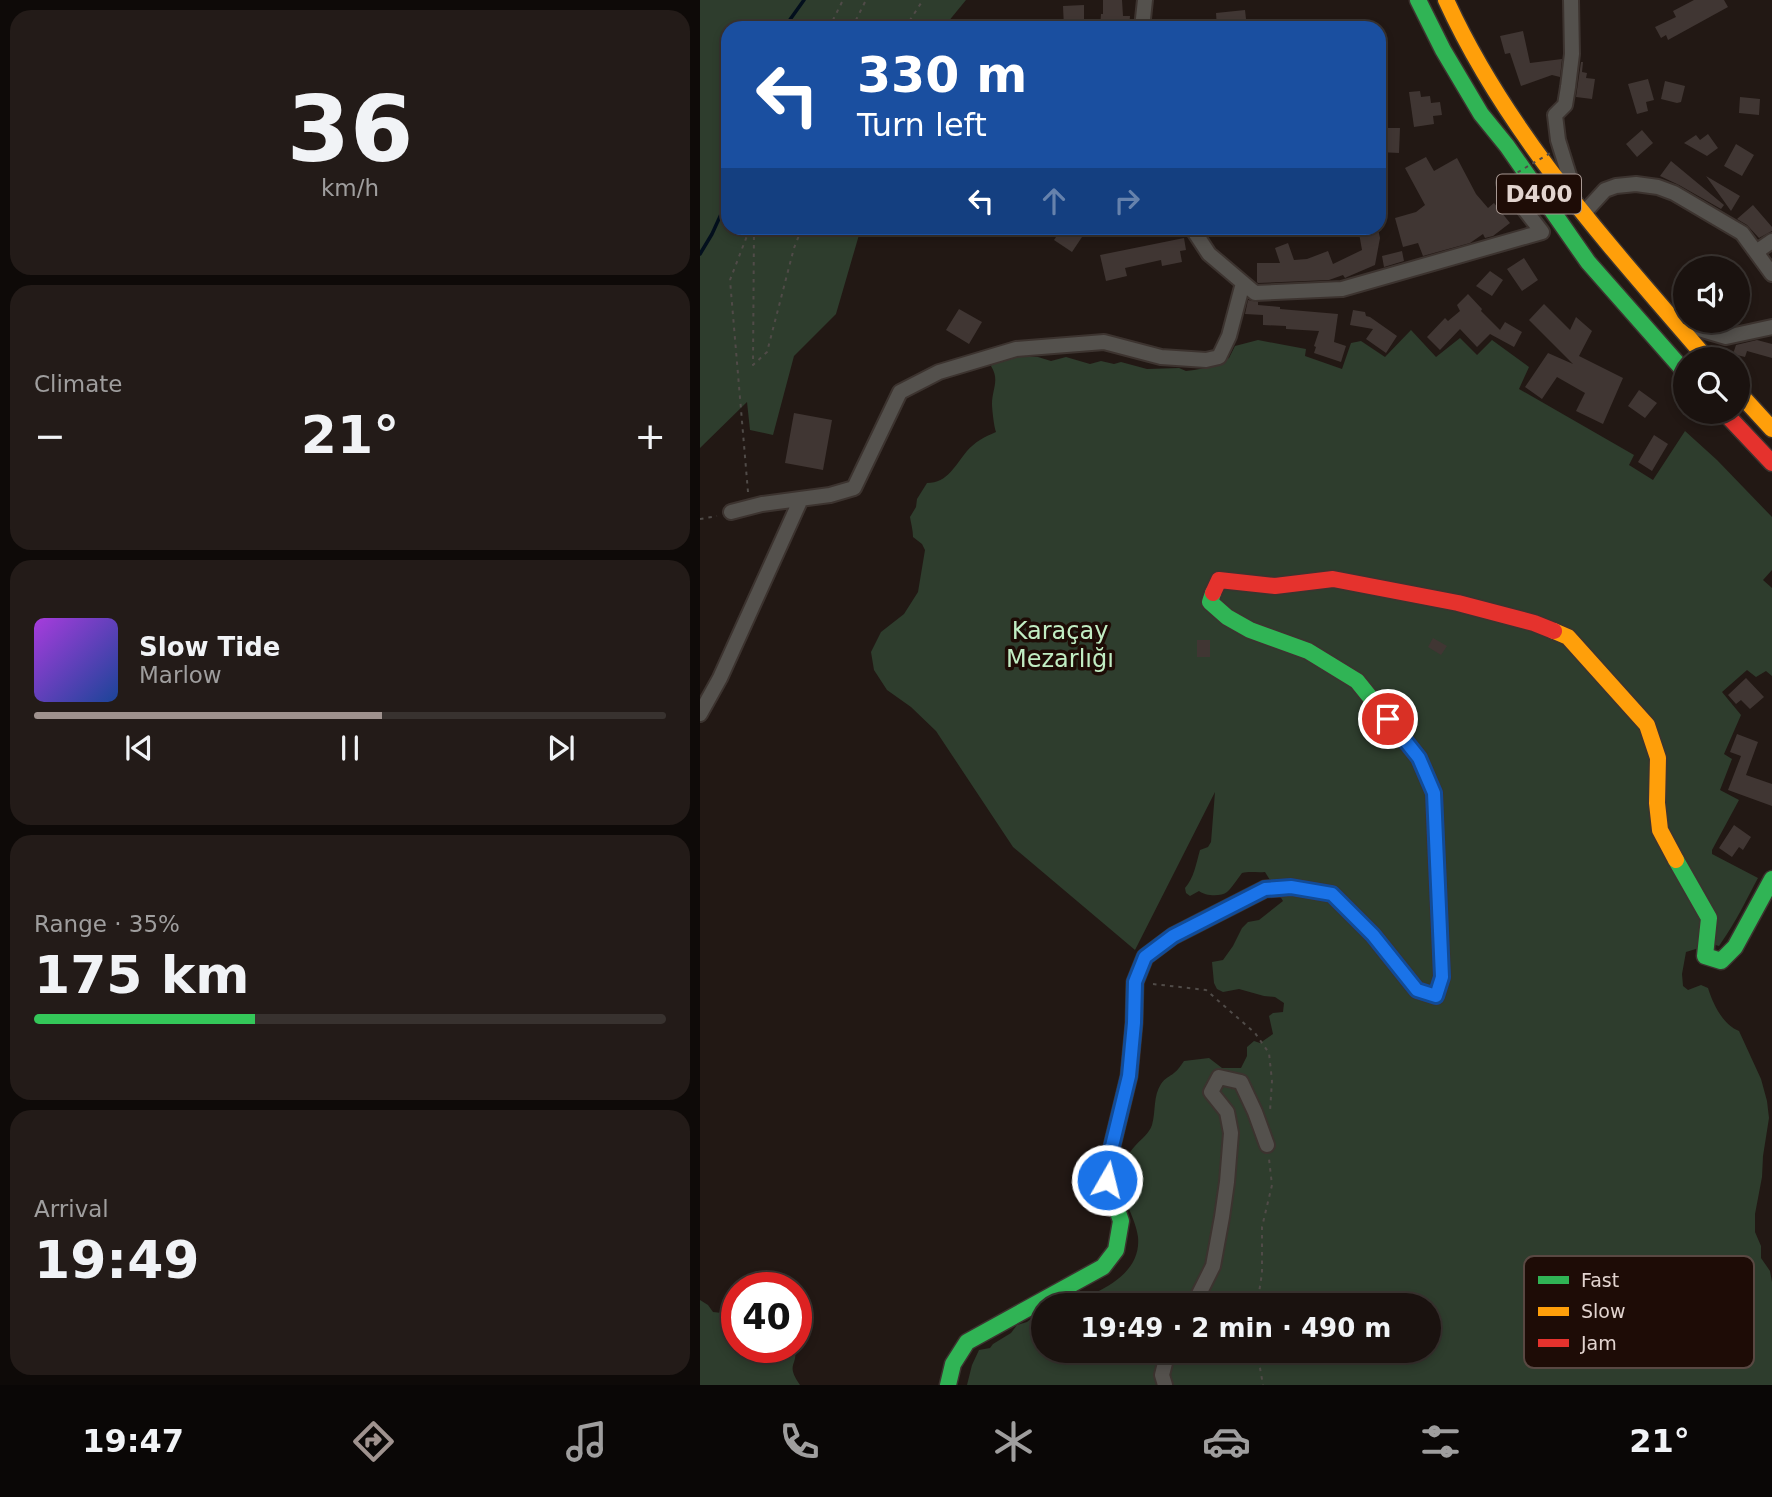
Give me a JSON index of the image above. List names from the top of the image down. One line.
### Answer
{"streets":{"main road":["D400"]},"parks":["Karaçay Mezarlığı"],"legend":["Fast","Slow","Jam"],"page":{"tile":[["36","km/h"],"Climate",["Range · 35%","175 km"],["Arrival","19:49"]],"turn":["330 m","Turn left"],"heat":["−","21°","+"],"song":["Slow Tide","Marlow"],"limit":"40","trip":"19:49 · 2 min · 490 m","tabs":["19:47","21°"]}}
